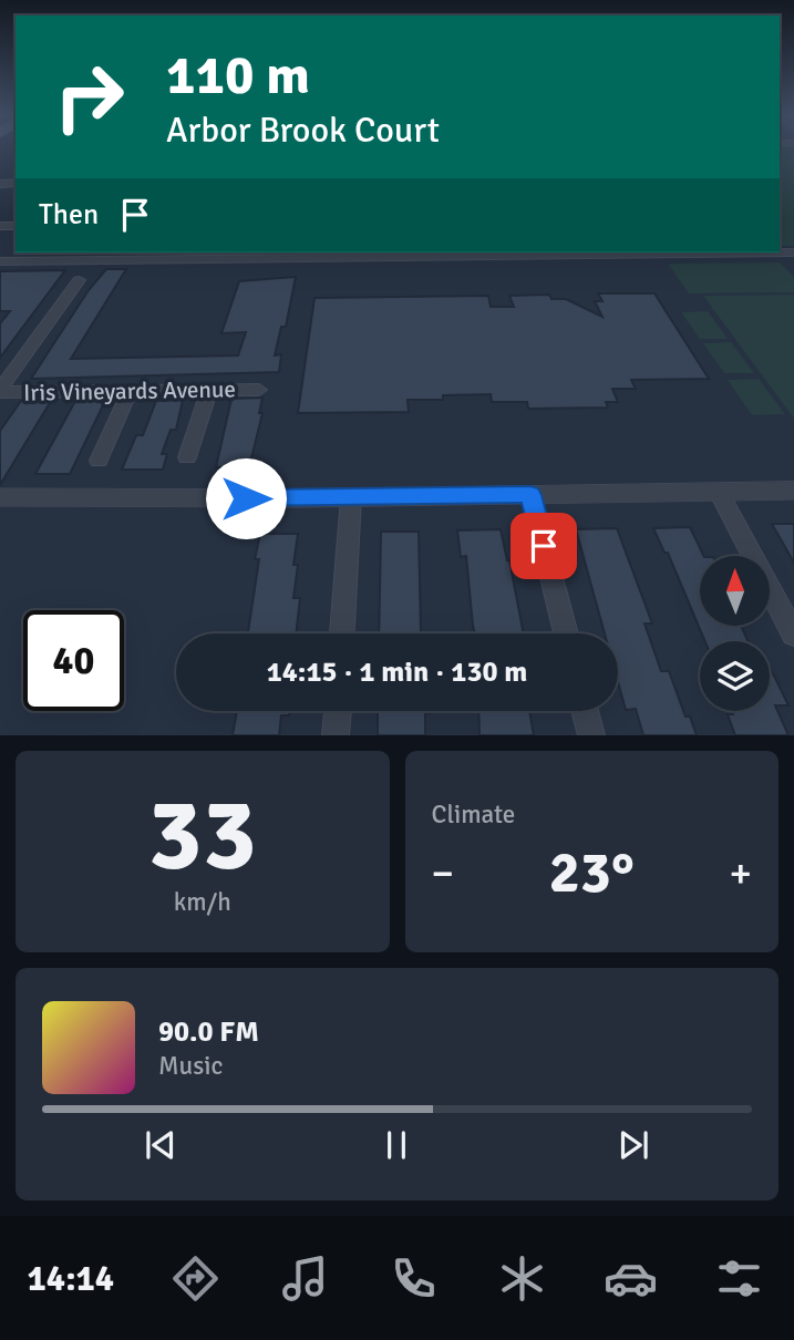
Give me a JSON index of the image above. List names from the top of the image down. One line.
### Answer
{"streets":{"street":["Iris Vineyards Avenue"]},"north":"top","page":{"turn":["110 m","Arbor Brook Court"],"then":"Then","limit":"40","trip":"14:15 · 1 min · 130 m","tile":[["33","km/h"],"Climate"],"heat":["−","23°","+"],"song":["90.0 FM","Music"],"tabs":"14:14"}}
